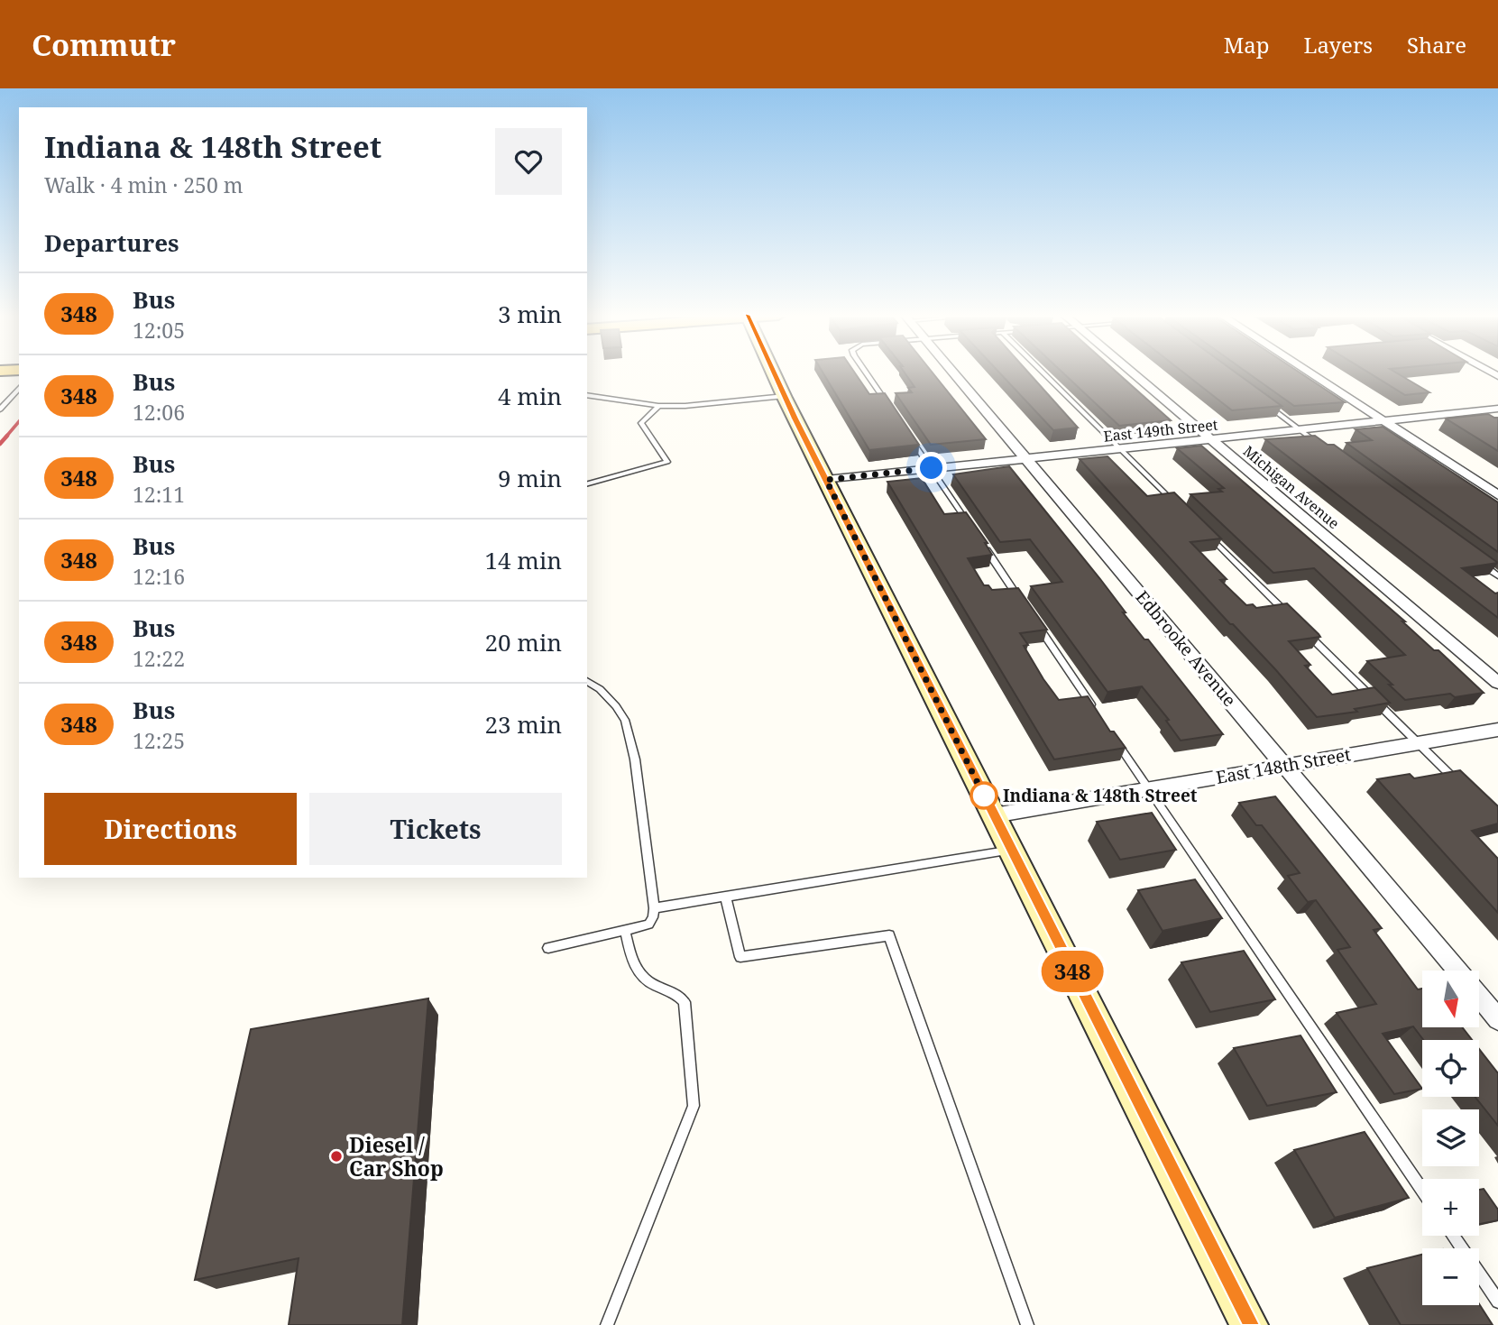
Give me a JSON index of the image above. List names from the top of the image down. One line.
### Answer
{"streets":{"street":["East 149th Street","Michigan Avenue","Edbrooke Avenue","East 148th Street"]},"crossings":[["East 149th Street","Michigan Avenue"],["East 149th Street","Edbrooke Avenue"],["Edbrooke Avenue","East 148th Street"]],"places":["Indiana & 148th Street","Diesel / Car Shop"],"lines":["bus line 348"],"north":"bottom","page":{"header":"Commutr","nav":["Map","Layers","Share"],"on_map":"348","heading":[["Indiana & 148th Street","Walk · 4 min · 250 m"],"Departures"],"list":[{"mark":"348","name":"Bus","note":"12:05","value":"3 min"},{"mark":"348","name":"Bus","note":"12:06","value":"4 min"},{"mark":"348","name":"Bus","note":"12:11","value":"9 min"},{"mark":"348","name":"Bus","note":"12:16","value":"14 min"},{"mark":"348","name":"Bus","note":"12:22","value":"20 min"},{"mark":"348","name":"Bus","note":"12:25","value":"23 min"}],"buttons":["Directions","Tickets"],"map_buttons":["+","−"]}}
